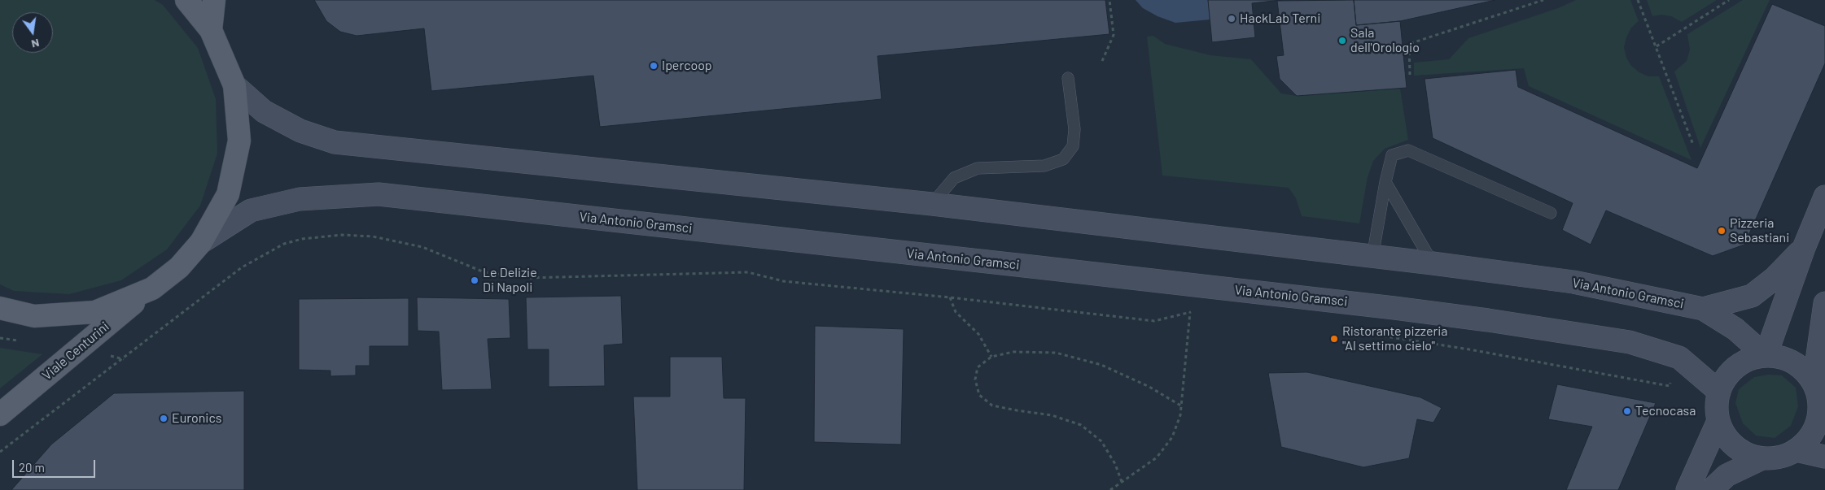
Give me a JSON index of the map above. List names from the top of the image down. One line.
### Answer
{"streets":{"main road":["Viale Centurini"],"street":["Via Antonio Gramsci"]},"places":["HackLab Terni","Sala dell'Orologio","Ipercoop","Pizzeria Sebastiani","Le Delizie Di Napoli","Ristorante pizzeria \"Al settimo cielo\"","Tecnocasa","Euronics"],"scale_bar":"20 m","north":"bottom"}
